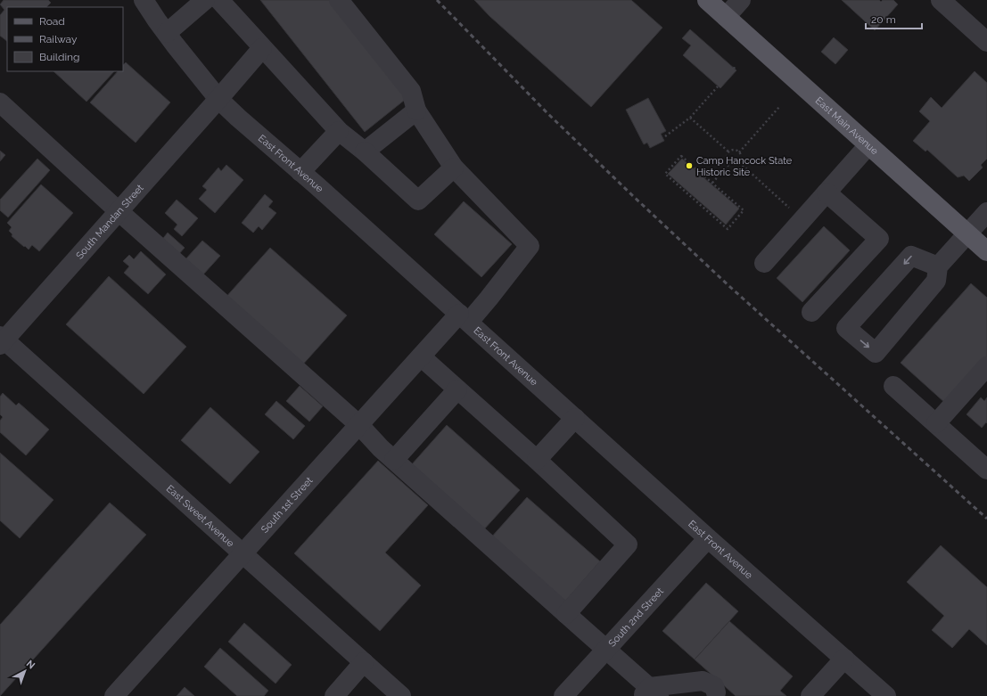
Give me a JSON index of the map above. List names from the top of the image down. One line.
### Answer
{"streets":{"main road":["East Main Avenue"],"street":["East Front Avenue","South Mandan Street","South 1st Street","East Sweet Avenue","South 2nd Street"]},"crossings":[["East Front Avenue","South Mandan Street"],["East Front Avenue","South 1st Street"],["East Front Avenue","South 2nd Street"],["South Mandan Street","East Sweet Avenue"],["South 1st Street","East Sweet Avenue"]],"places":["Camp Hancock State Historic Site"],"legend":["Road","Railway","Building"],"scale_bar":"20 m","north":"top right"}
